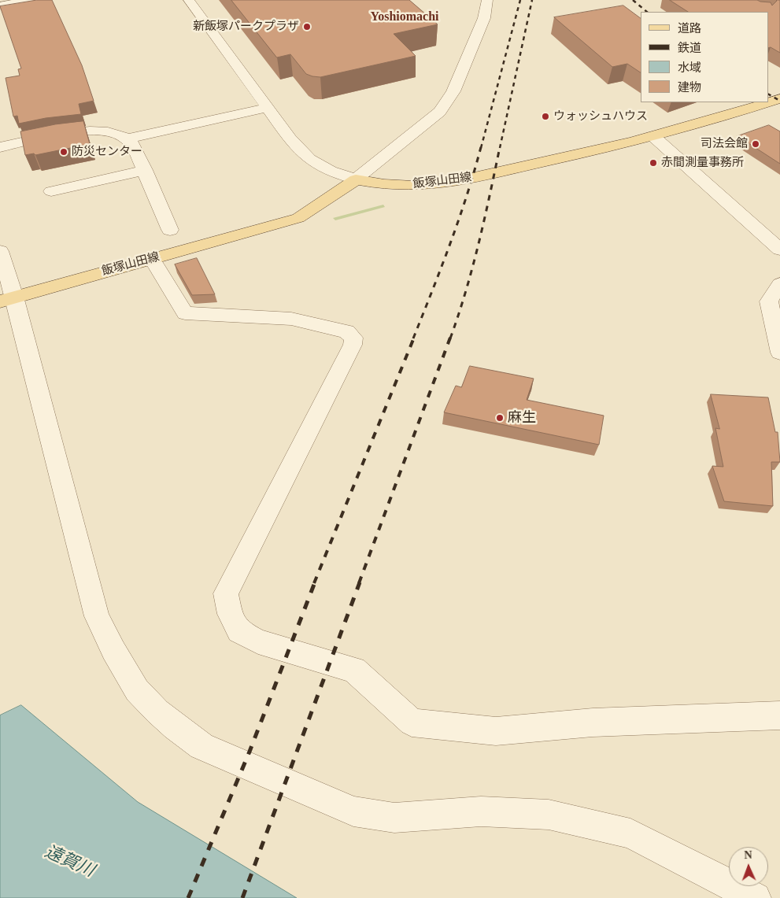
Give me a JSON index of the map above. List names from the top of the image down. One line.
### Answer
{"streets":{"main road":["飯塚山田線"]},"districts":["Yoshiomachi"],"water":["遠賀川"],"places":["新飯塚パークプラザ","ウォッシュハウス","司法会館","防災センター","赤間測量事務所","麻生"],"legend":["道路","鉄道","水域","建物"],"north":"top"}
